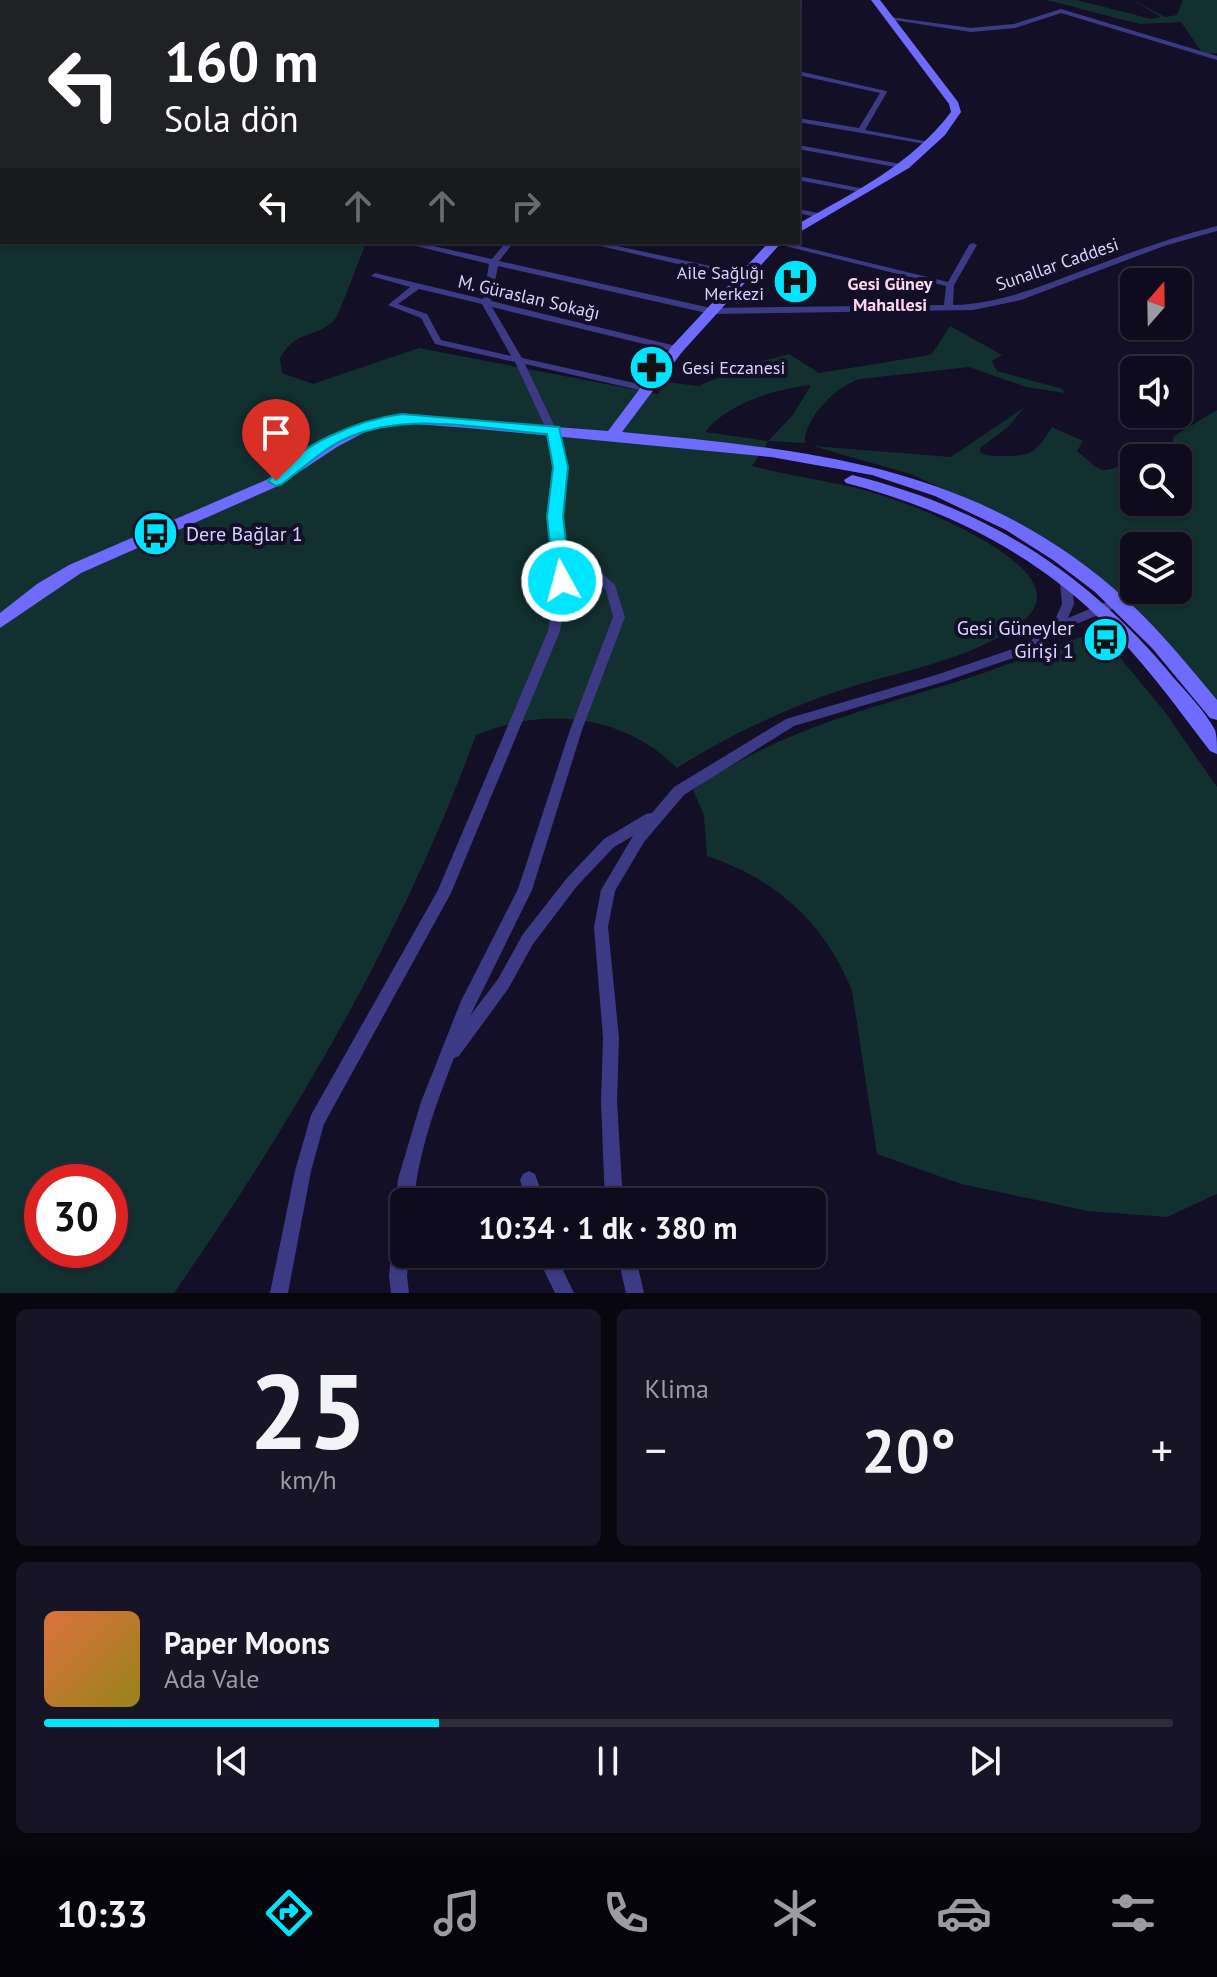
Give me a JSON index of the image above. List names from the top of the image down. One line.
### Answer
{"streets":{"street":["Sunallar Caddesi","M. Güraslan Sokağı"]},"districts":["Gesi Güney Mahallesi"],"places":{"hospital":["Aile Sağlığı Merkezi"],"pharmacy":["Gesi Eczanesi"],"bus stop":["Dere Bağlar 1","Gesi Güneyler Girişi 1"]},"north":"top","page":{"turn":["160 m","Sola dön"],"limit":"30","trip":"10:34 · 1 dk · 380 m","tile":[["25","km/h"],"Klima"],"heat":["−","20°","+"],"song":["Paper Moons","Ada Vale"],"tabs":"10:33"}}
